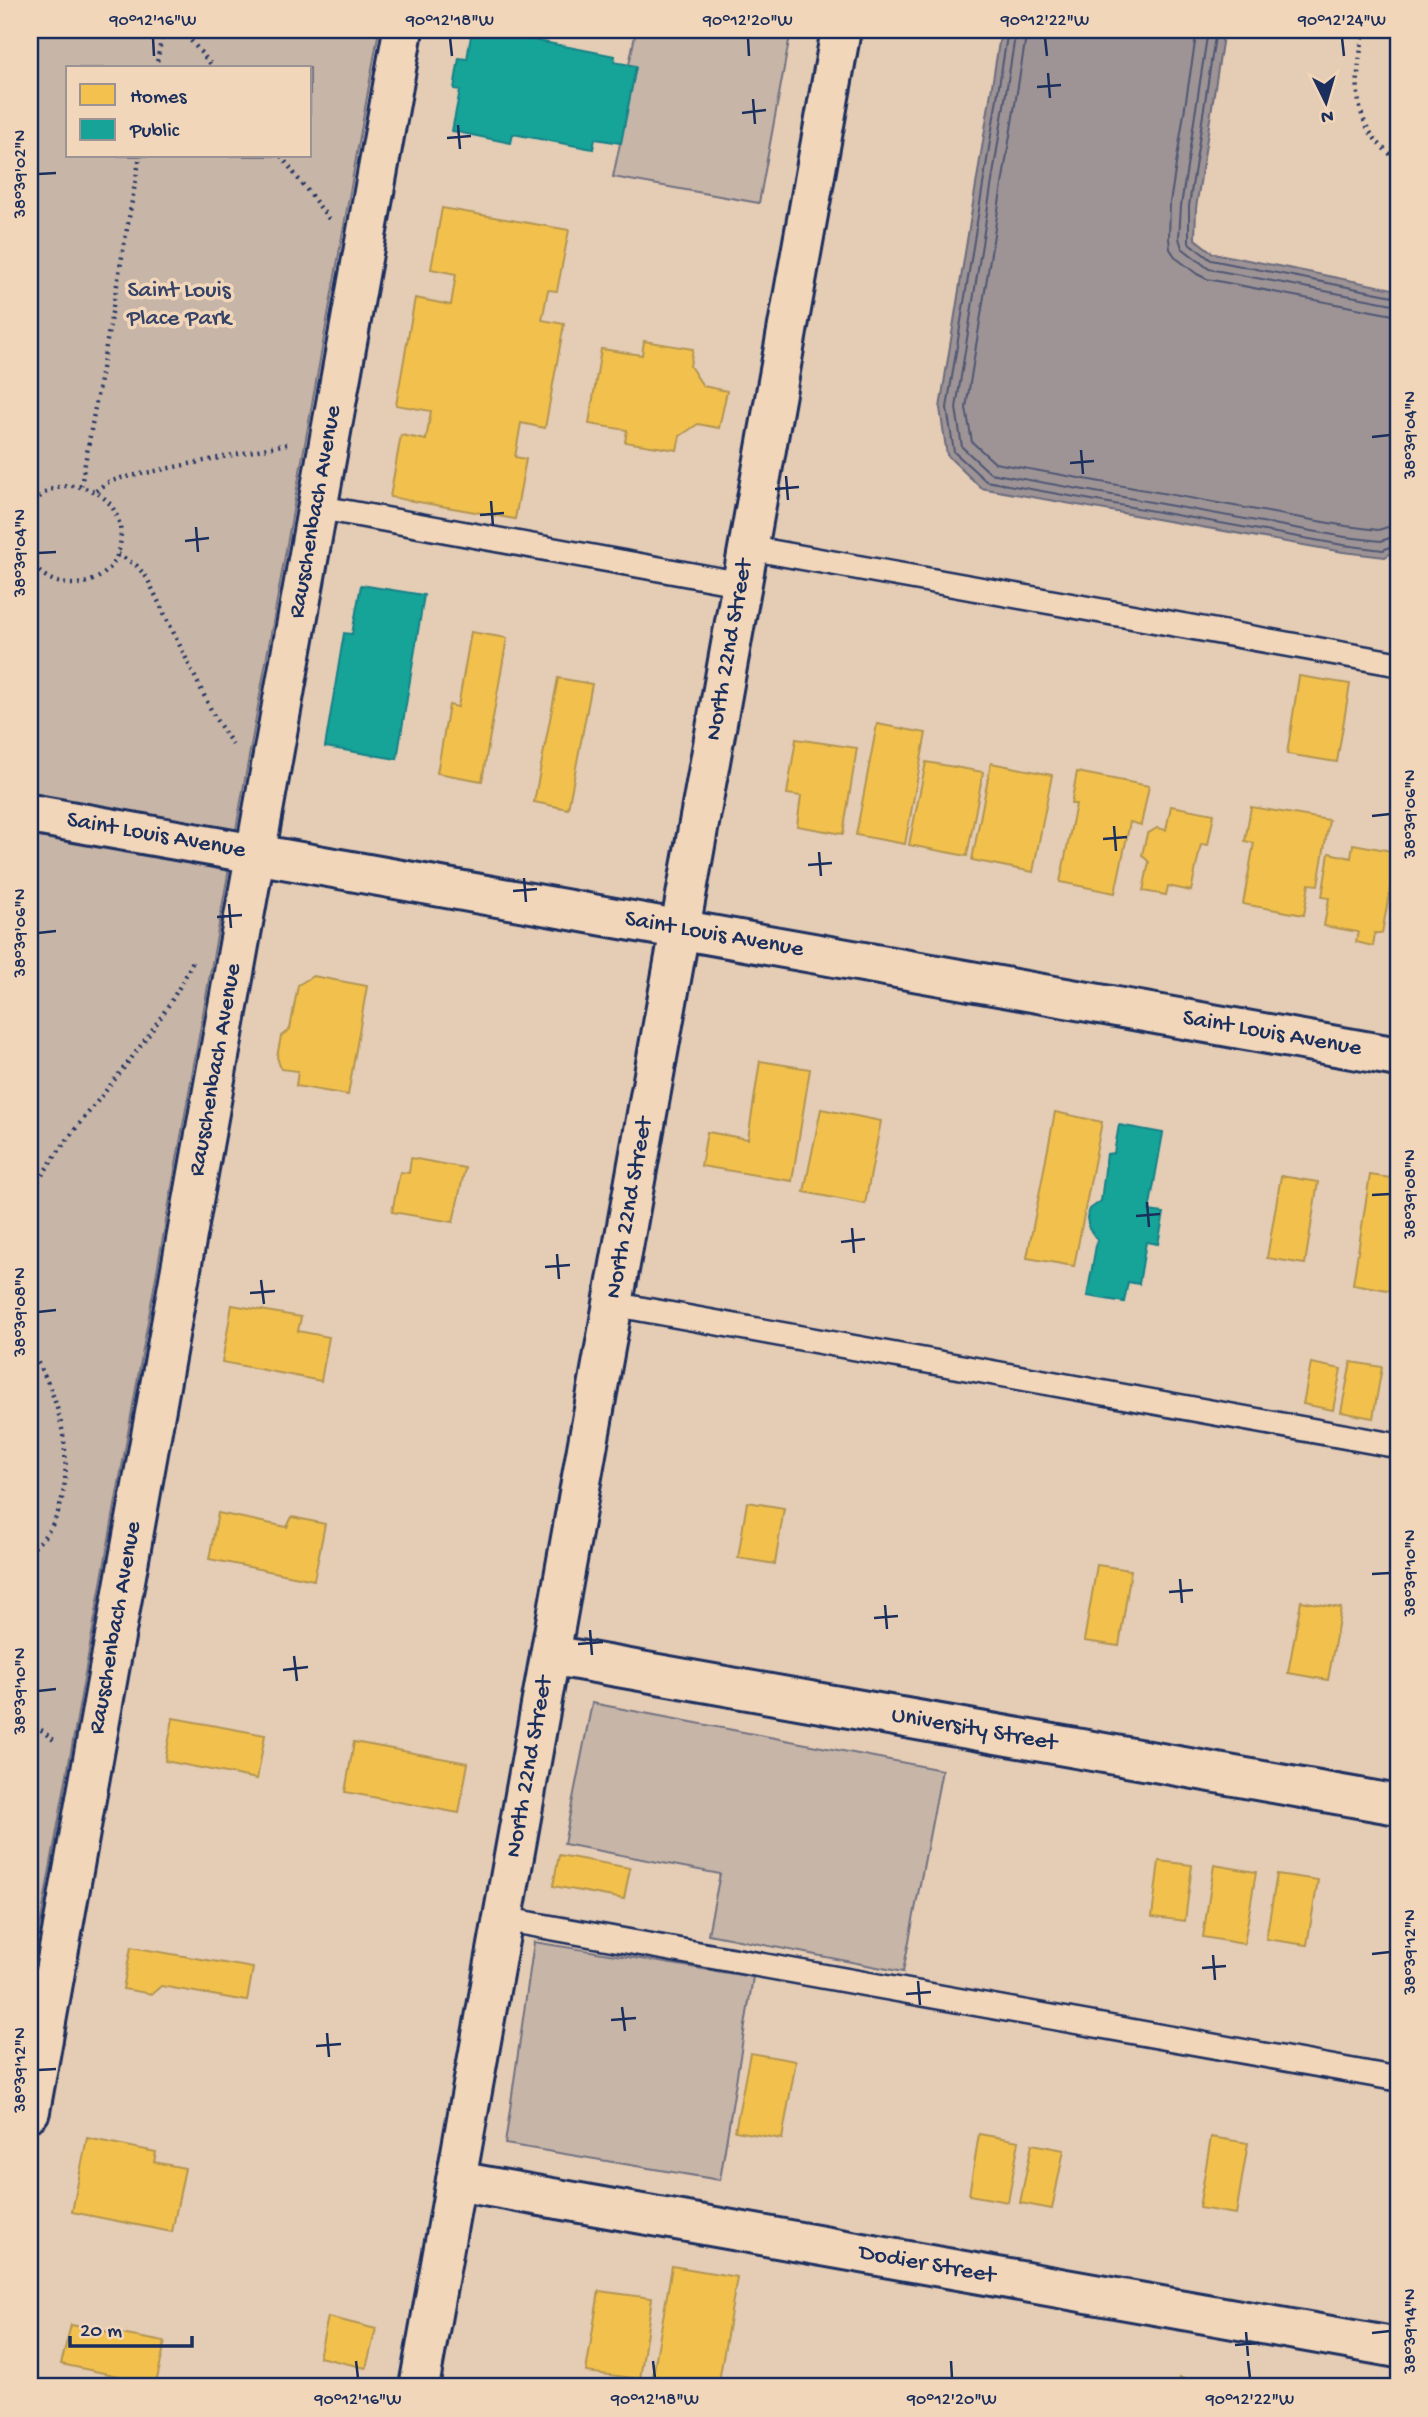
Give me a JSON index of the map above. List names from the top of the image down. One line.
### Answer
{"streets":{"street":["Rauschenbach Avenue","North 22nd Street","Saint Louis Avenue","University Street","Dodier Street"]},"crossings":[["Rauschenbach Avenue","Saint Louis Avenue"],["North 22nd Street","Saint Louis Avenue"],["North 22nd Street","University Street"],["North 22nd Street","Dodier Street"]],"parks":["Saint Louis Place Park"],"legend":["Homes","Public"],"scale_bar":"20 m","north":"bottom","coordinates":["90°12'16\"W","90°12'18\"W","90°12'20\"W","90°12'22\"W","90°12'24\"W","38°39'02\"N","38°39'04\"N","38°39'06\"N","38°39'08\"N","38°39'10\"N","38°39'12\"N","38°39'14\"N"]}
